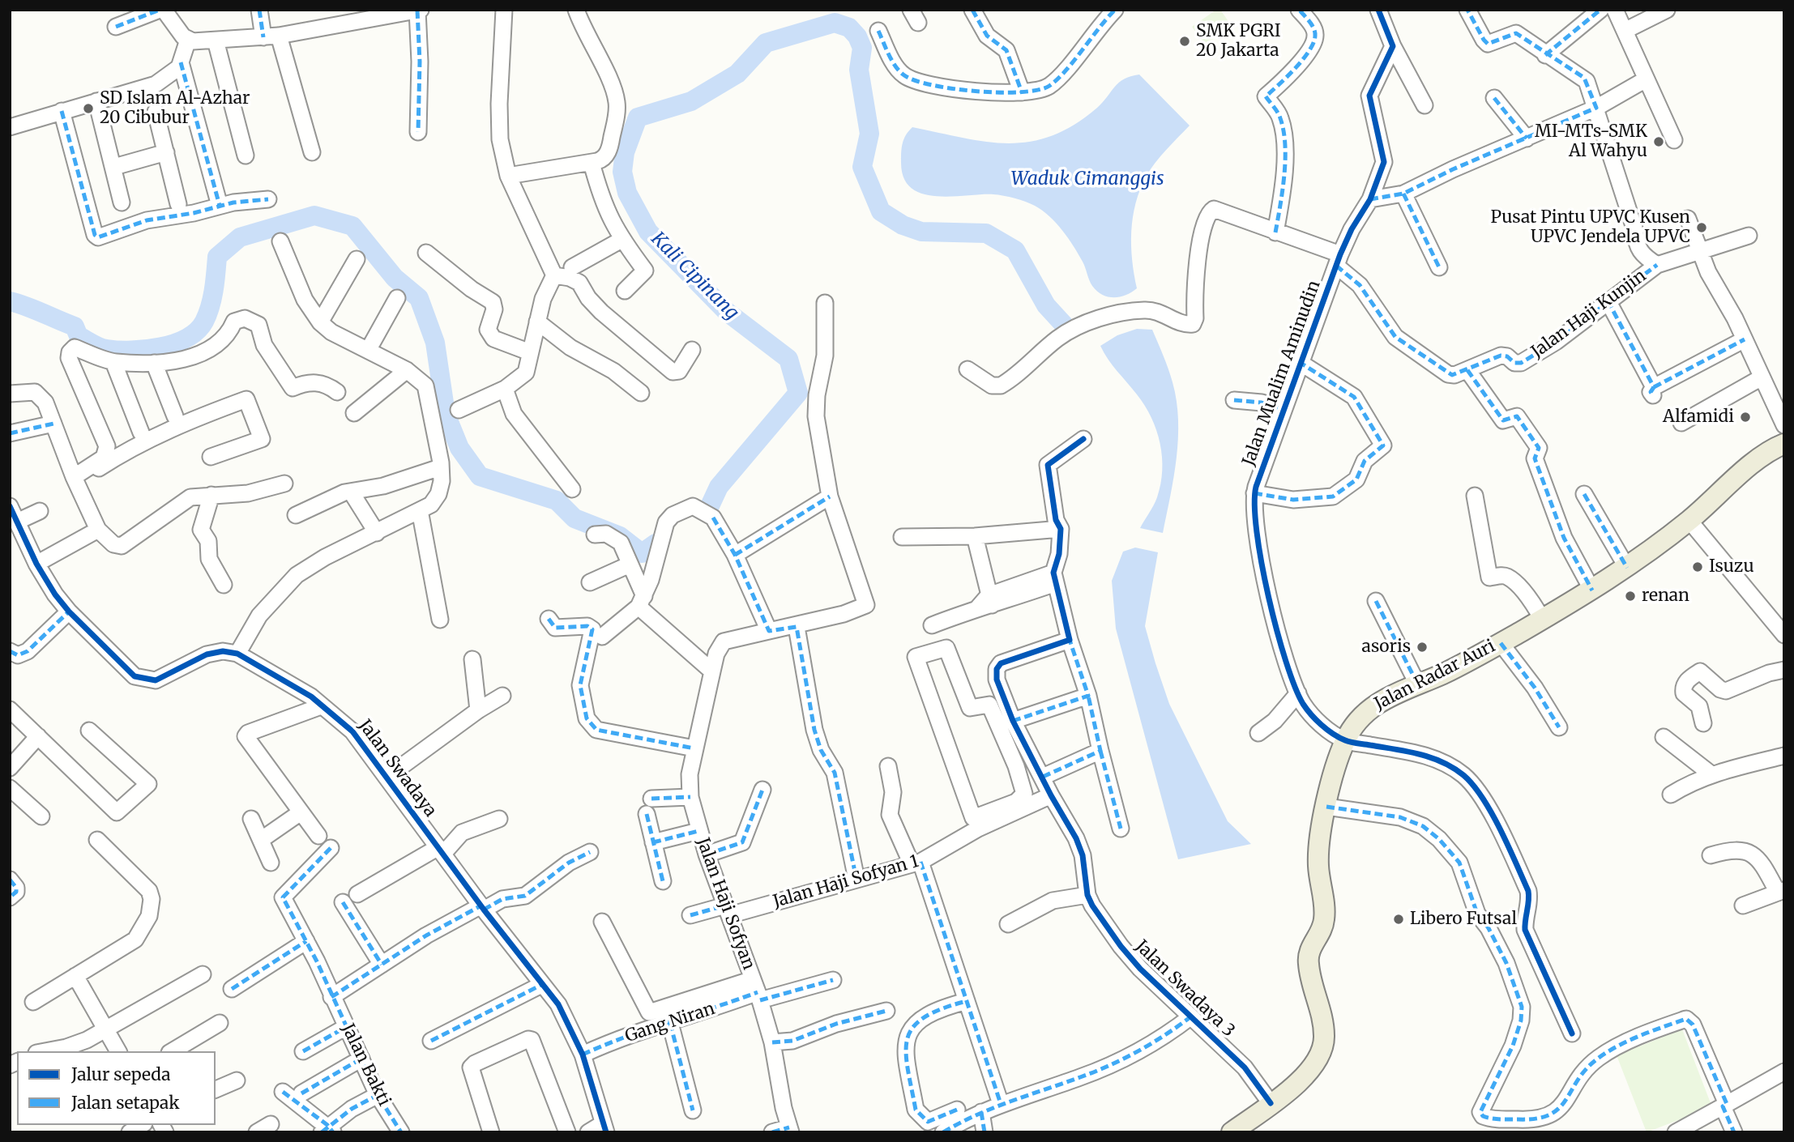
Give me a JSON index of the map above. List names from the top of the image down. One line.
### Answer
{"streets":{"main road":["Jalan Radar Auri"],"street":["Jalan Haji Kunjin","Jalan Mualim Aminudin","Jalan Swadaya","Jalan Haji Sofyan 1","Jalan Haji Sofyan","Jalan Swadaya 3","Gang Niran","Jalan Bakti"]},"crossings":[["Jalan Haji Kunjin","Jalan Mualim Aminudin"],["Jalan Mualim Aminudin","Jalan Radar Auri"],["Jalan Radar Auri","Jalan Swadaya 3"],["Jalan Swadaya","Gang Niran"],["Jalan Haji Sofyan 1","Jalan Haji Sofyan"],["Jalan Haji Sofyan 1","Jalan Swadaya 3"],["Jalan Haji Sofyan","Gang Niran"]],"water":["Waduk Cimanggis","Kali Cipinang"],"places":["SMK PGRI 20 Jakarta","SD Islam Al-Azhar 20 Cibubur","MI-MTs-SMK Al Wahyu","Pusat Pintu UPVC Kusen UPVC Jendela UPVC","Alfamidi","Isuzu","renan","asoris","Libero Futsal"],"legend":["Jalur sepeda","Jalan setapak"]}
